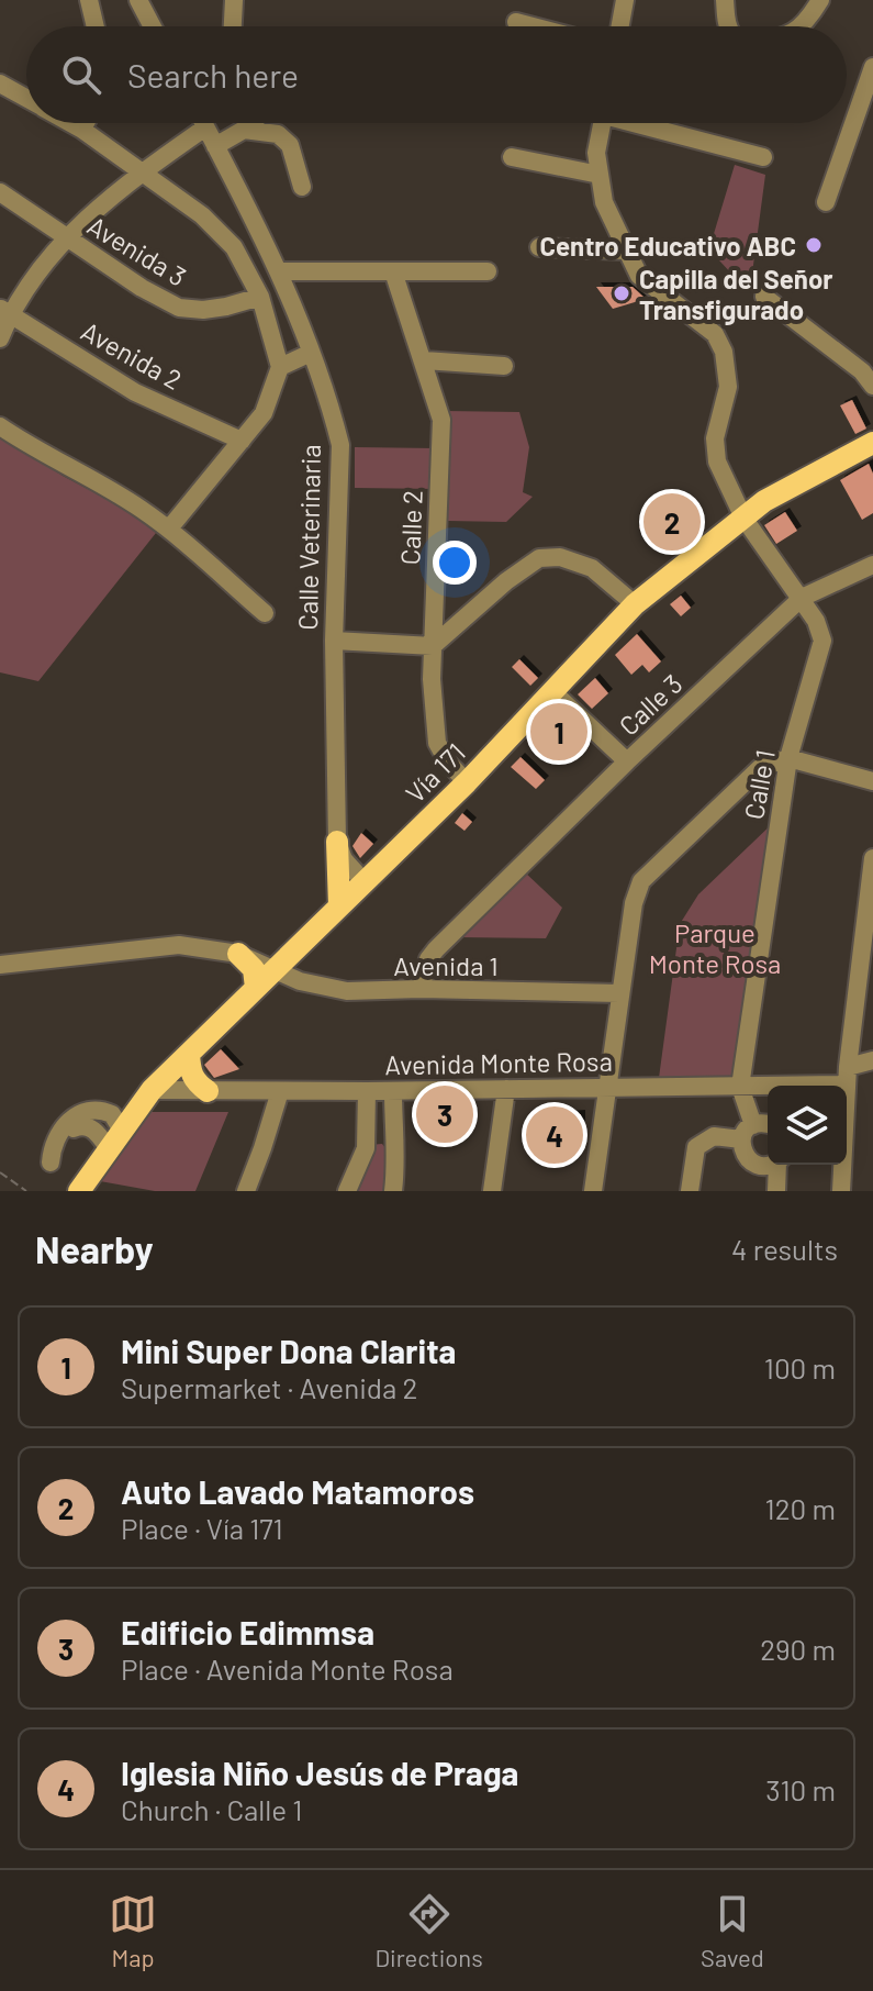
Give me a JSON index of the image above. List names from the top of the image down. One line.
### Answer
{"streets":{"main road":["Vía 171"],"street":["Avenida 3","Avenida 2","Calle 2","Calle Veterinaria","Calle 3","Calle 1","Avenida 1","Avenida Monte Rosa"]},"crossings":[["Calle 2","Vía 171"],["Calle 3","Calle 1"],["Calle 3","Avenida 1"],["Vía 171","Calle 1"],["Vía 171","Avenida 1"],["Vía 171","Avenida Monte Rosa"],["Calle 1","Avenida Monte Rosa"]],"parks":["Parque Monte Rosa"],"places":["Centro Educativo ABC","Capilla del Señor Transfigurado"],"page":{"search":"Search here","pins":["2","1","3","4"],"heading":["Nearby","4 results"],"list":[{"mark":"1","name":"Mini Super Dona Clarita","note":"Supermarket · Avenida 2","value":"100 m"},{"mark":"2","name":"Auto Lavado Matamoros","note":"Place · Vía 171","value":"120 m"},{"mark":"3","name":"Edificio Edimmsa","note":"Place · Avenida Monte Rosa","value":"290 m"},{"mark":"4","name":"Iglesia Niño Jesús de Praga","note":"Church · Calle 1","value":"310 m"}],"nav":["Map","Directions","Saved"]}}
